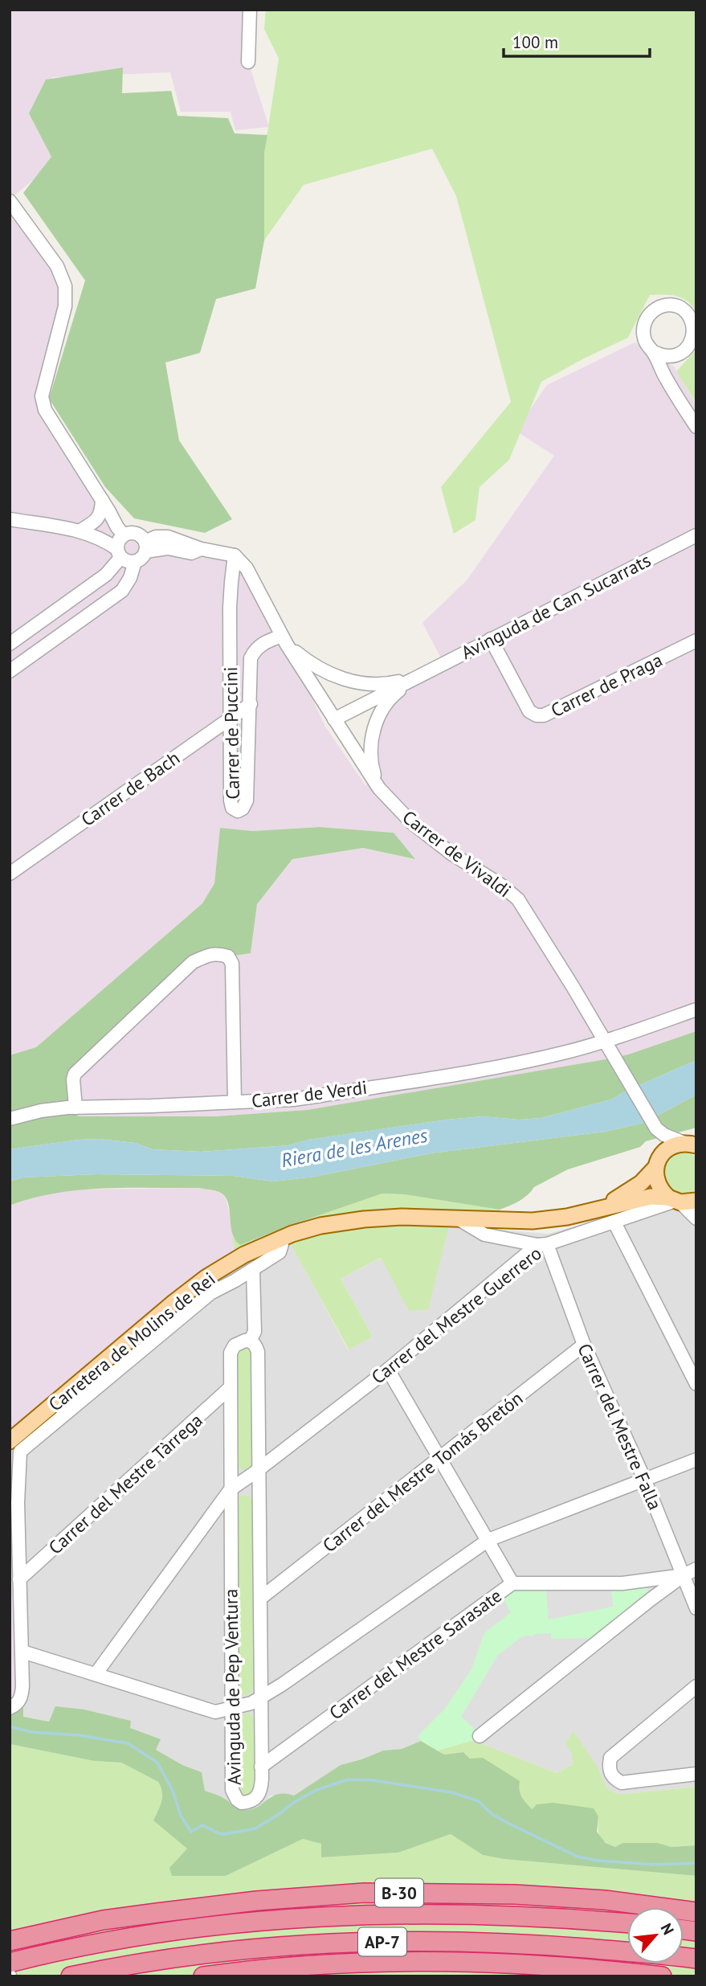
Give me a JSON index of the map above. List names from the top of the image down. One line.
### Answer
{"streets":{"highway":["B-30","AP-7"],"main road":["Carretera de Molins de Rei"],"street":["Avinguda de Can Sucarrats","Carrer de Praga","Carrer de Puccini","Carrer de Bach","Carrer de Vivaldi","Carrer de Verdi","Carrer del Mestre Guerrero","Carrer del Mestre Falla","Carrer del Mestre Tomás Bretón","Carrer del Mestre Tàrrega","Carrer del Mestre Sarasate","Avinguda de Pep Ventura"]},"crossings":[["Avinguda de Can Sucarrats","Carrer de Praga"],["Avinguda de Can Sucarrats","Carrer de Puccini"],["Avinguda de Can Sucarrats","Carrer de Vivaldi"],["Carrer de Puccini","Carrer de Bach"],["Carrer de Puccini","Carrer de Vivaldi"],["Carrer de Vivaldi","Carrer de Verdi"],["Carrer de Vivaldi","Carretera de Molins de Rei"],["Carrer del Mestre Guerrero","Carretera de Molins de Rei"],["Carrer del Mestre Guerrero","Carrer del Mestre Falla"],["Carrer del Mestre Guerrero","Avinguda de Pep Ventura"],["Carrer del Mestre Falla","Carrer del Mestre Tomás Bretón"],["Carrer del Mestre Falla","Carrer del Mestre Sarasate"],["Carrer del Mestre Tomás Bretón","Avinguda de Pep Ventura"],["Carrer del Mestre Tàrrega","Avinguda de Pep Ventura"],["Carrer del Mestre Sarasate","Avinguda de Pep Ventura"]],"water":["Riera de les Arenes"],"scale_bar":"100 m","north":"top right"}
